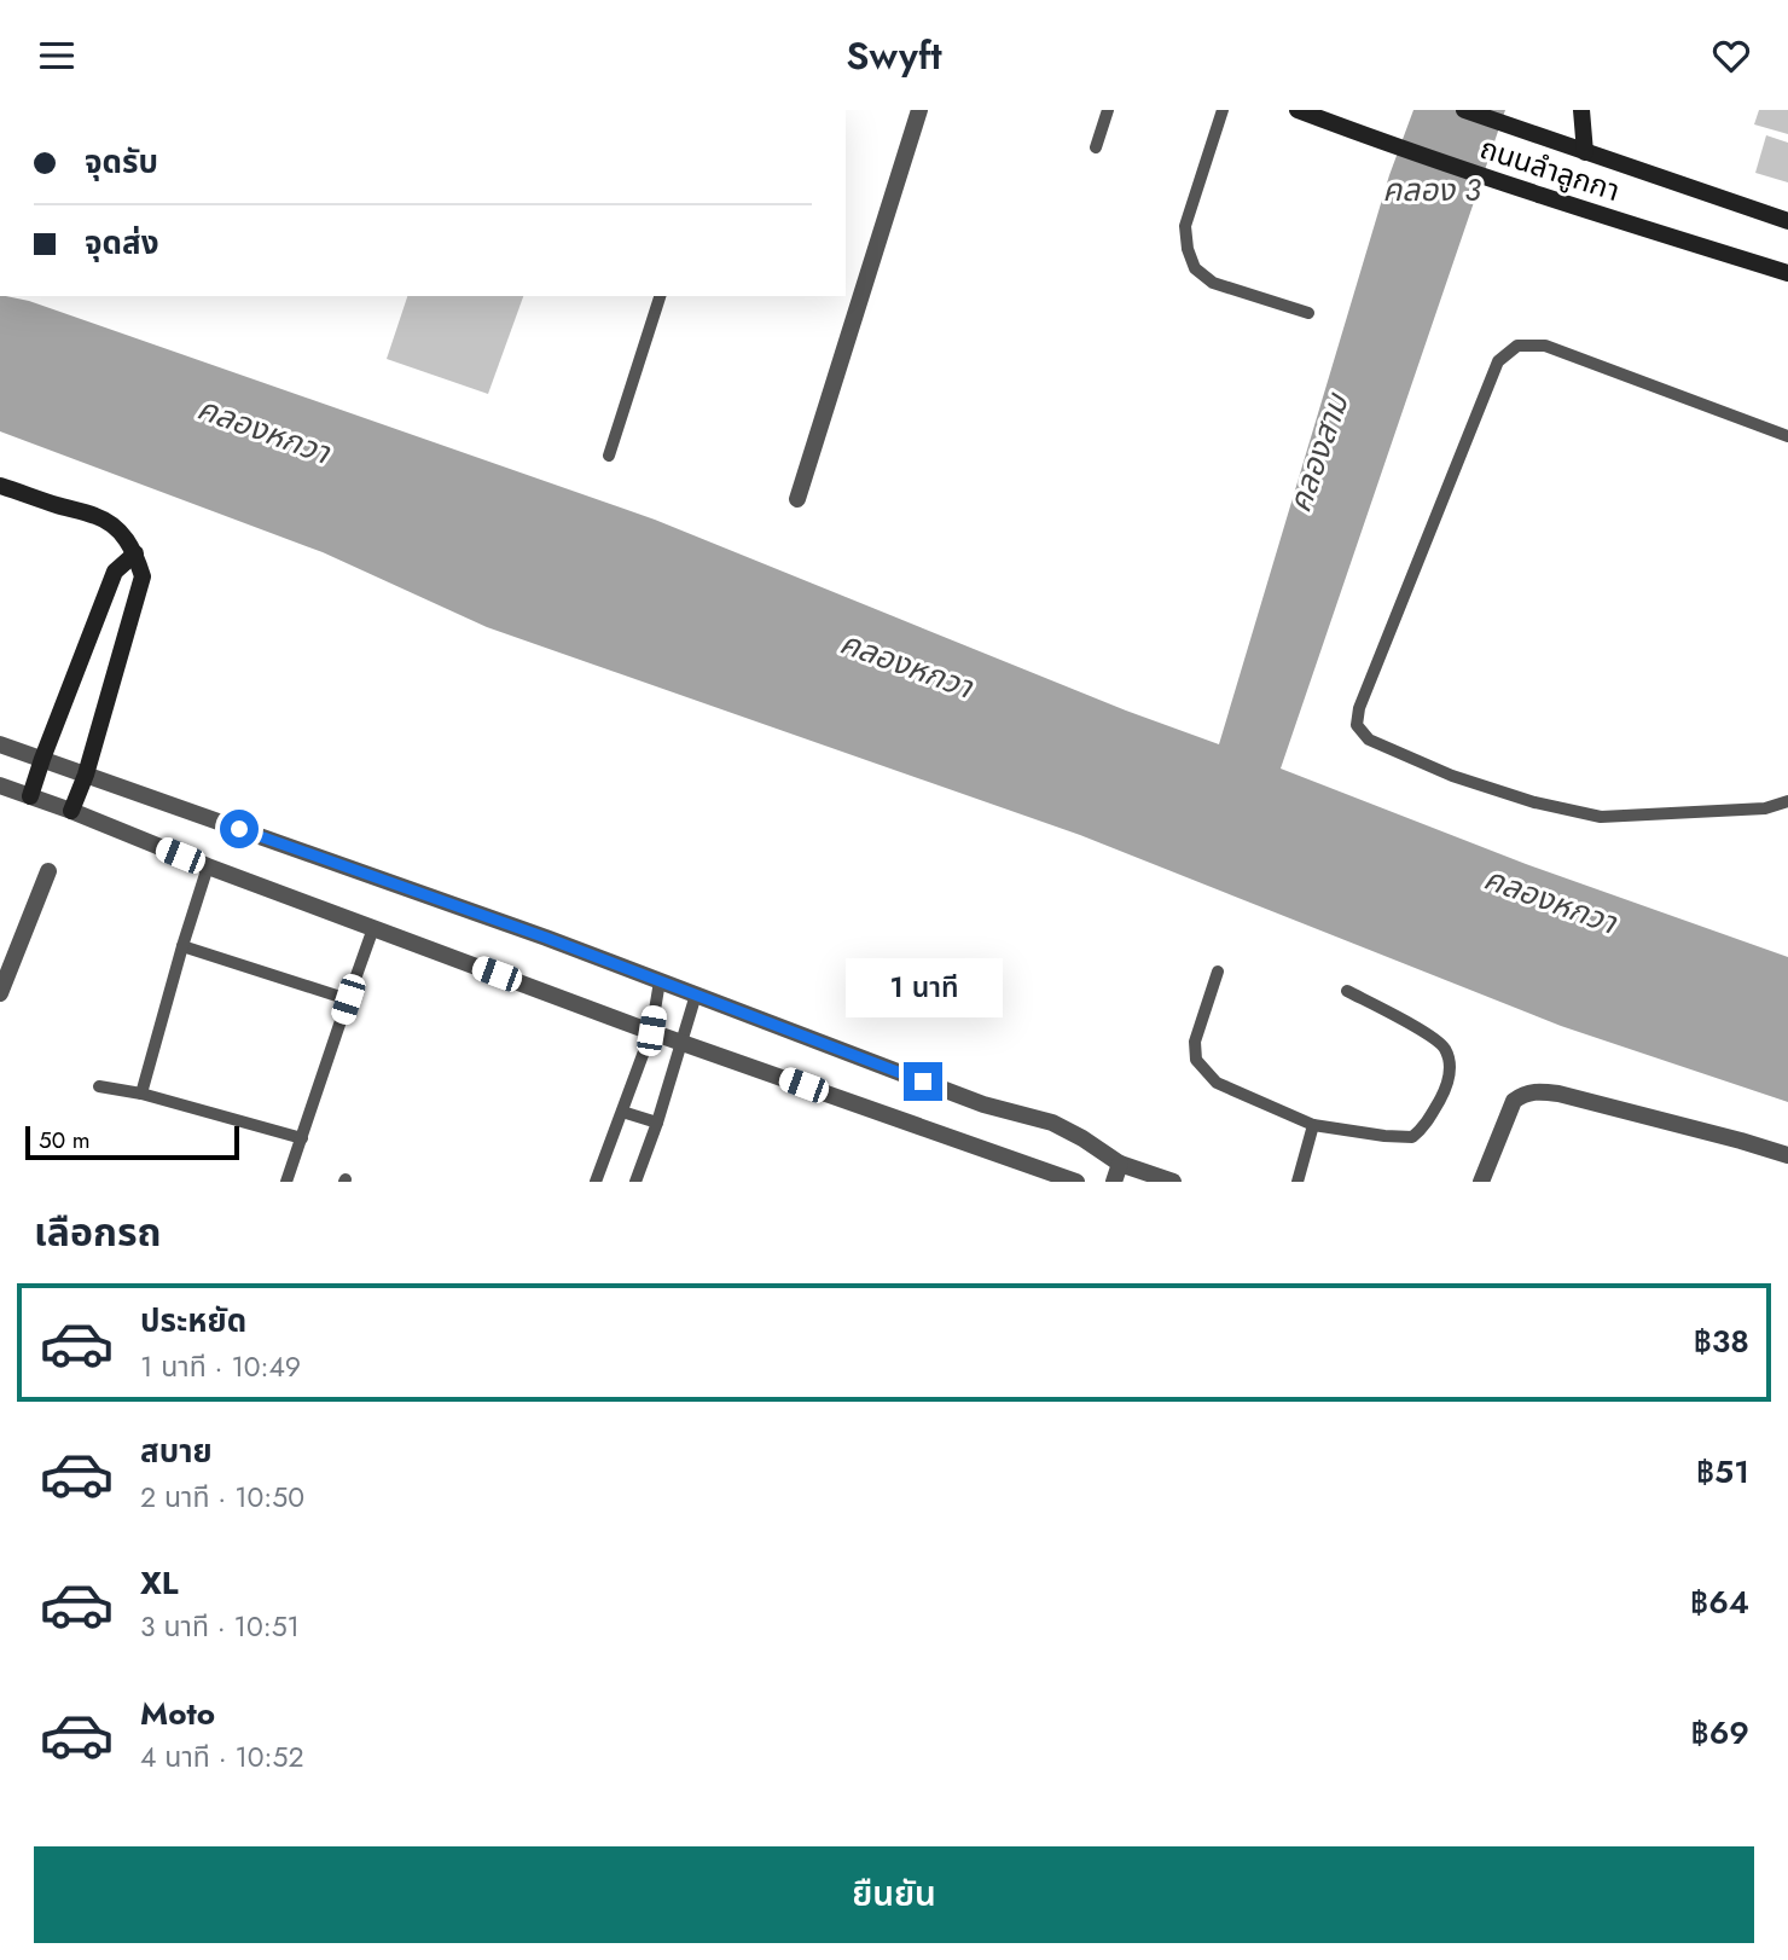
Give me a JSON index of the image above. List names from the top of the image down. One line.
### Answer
{"streets":{"main road":["ถนนลำลูกกา"]},"water":["คลอง 3","คลองหกวา","คลองสาม"],"scale_bar":"50 m","page":{"header":"Swyft","banner":["จุดรับ","จุดส่ง"],"bubble":"1 นาที","scale":"50 m","heading":"เลือกรถ","list":[{"name":"ประหยัด","note":"1 นาที · 10:49","value":"฿38"},{"name":"สบาย","note":"2 นาที · 10:50","value":"฿51"},{"name":"XL","note":"3 นาที · 10:51","value":"฿64"},{"name":"Moto","note":"4 นาที · 10:52","value":"฿69"}],"buttons":"ยืนยัน"}}
